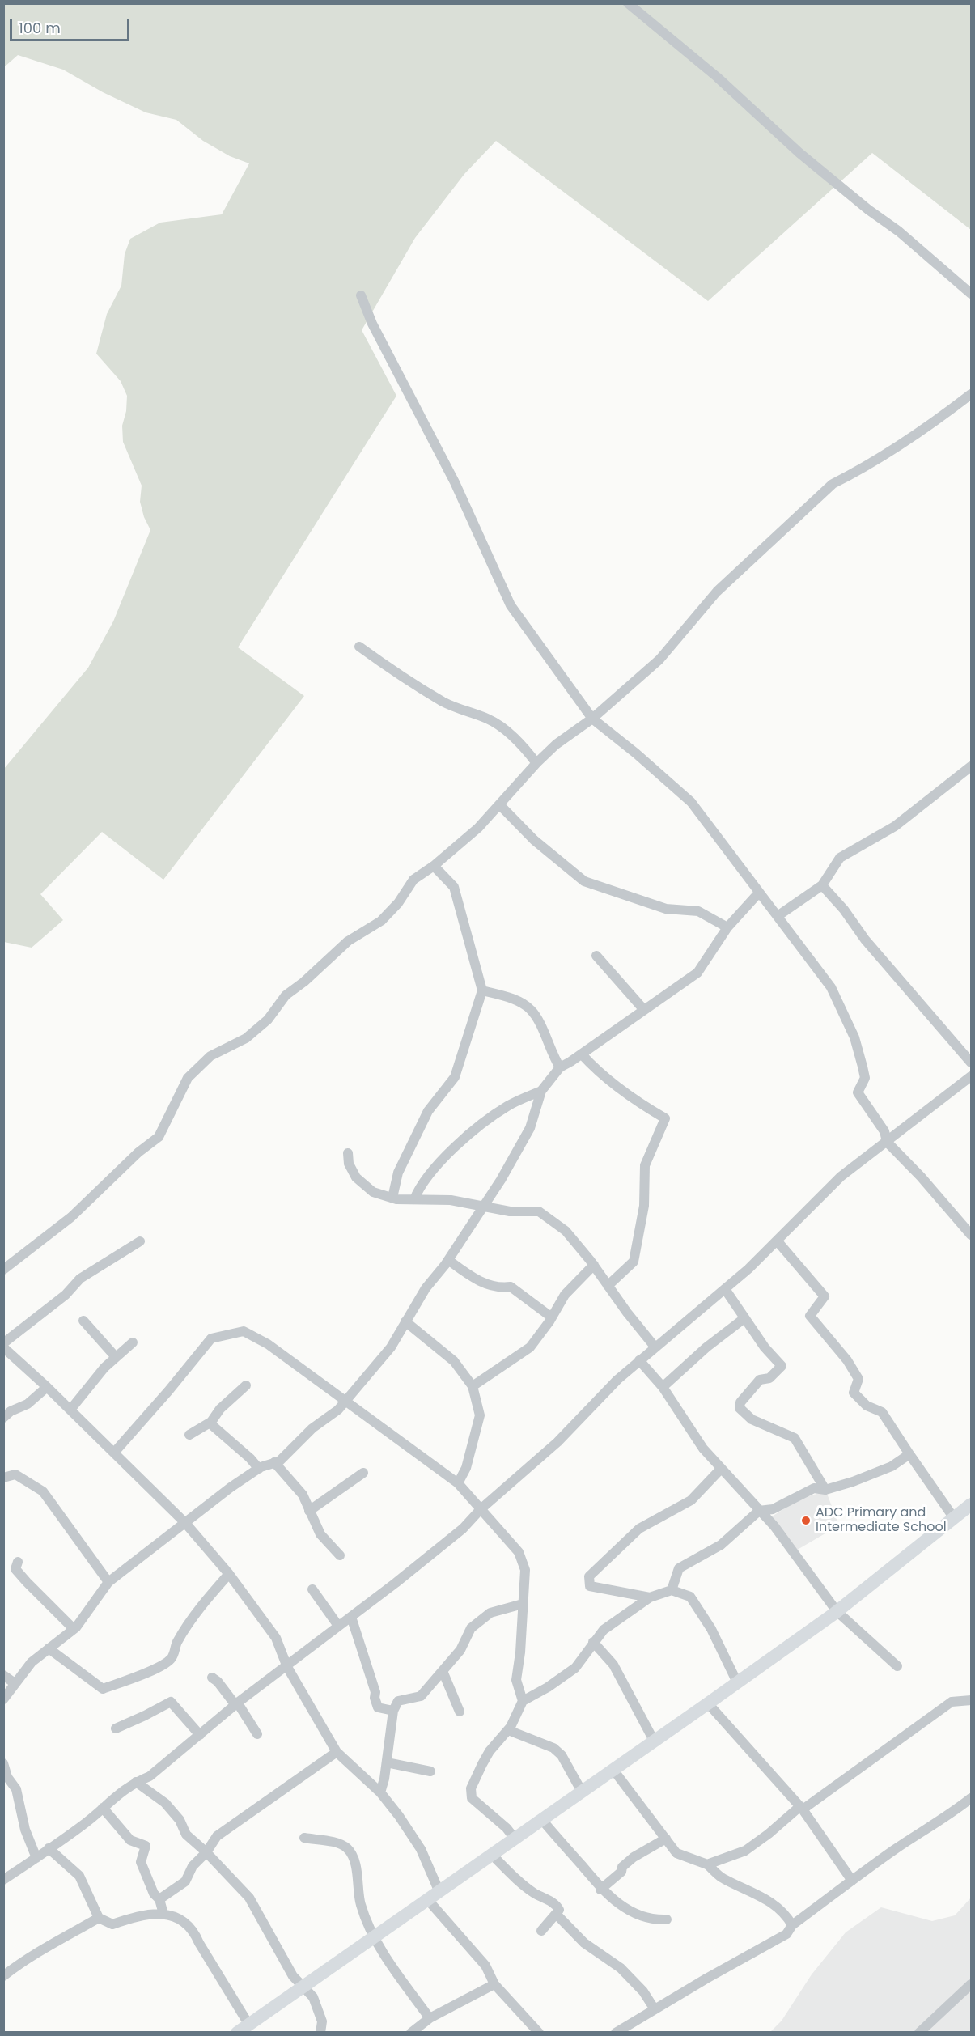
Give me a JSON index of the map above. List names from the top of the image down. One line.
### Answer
{"places":["ADC Primary and Intermediate School"],"scale_bar":"100 m"}
